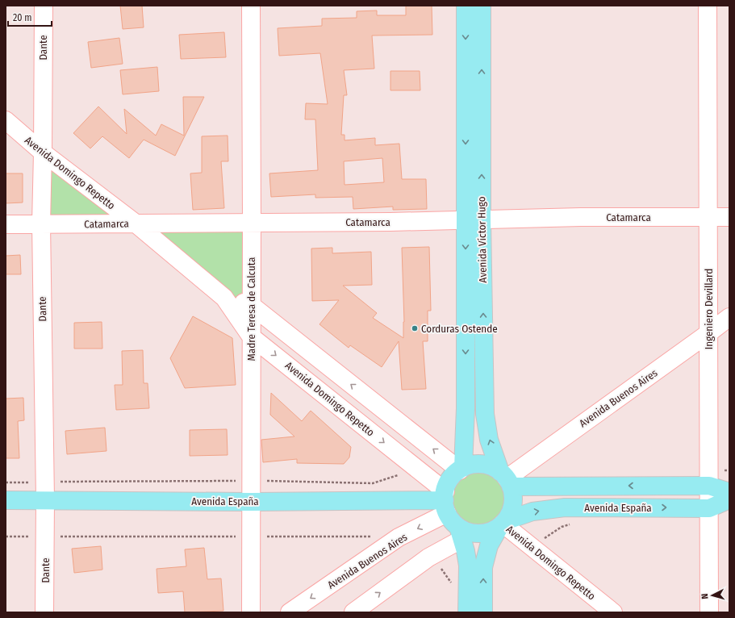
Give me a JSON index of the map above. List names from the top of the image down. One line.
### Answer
{"streets":{"main road":["Avenida Víctor Hugo","Avenida España"],"street":["Dante","Avenida Domingo Repetto","Catamarca","Madre Teresa de Calcuta","Ingeniero Devillard","Avenida Buenos Aires"]},"crossings":[["Dante","Avenida Domingo Repetto"],["Dante","Catamarca"],["Dante","Avenida España"],["Avenida Domingo Repetto","Catamarca"],["Avenida Domingo Repetto","Avenida Víctor Hugo"],["Avenida Domingo Repetto","Madre Teresa de Calcuta"],["Avenida Domingo Repetto","Avenida Buenos Aires"],["Avenida Domingo Repetto","Avenida España"],["Catamarca","Avenida Víctor Hugo"],["Catamarca","Madre Teresa de Calcuta"],["Catamarca","Ingeniero Devillard"],["Avenida Víctor Hugo","Avenida Buenos Aires"],["Avenida Víctor Hugo","Avenida España"],["Madre Teresa de Calcuta","Avenida España"],["Ingeniero Devillard","Avenida Buenos Aires"],["Ingeniero Devillard","Avenida España"],["Avenida Buenos Aires","Avenida España"]],"places":["Corduras Ostende"],"scale_bar":"20 m","north":"left"}
